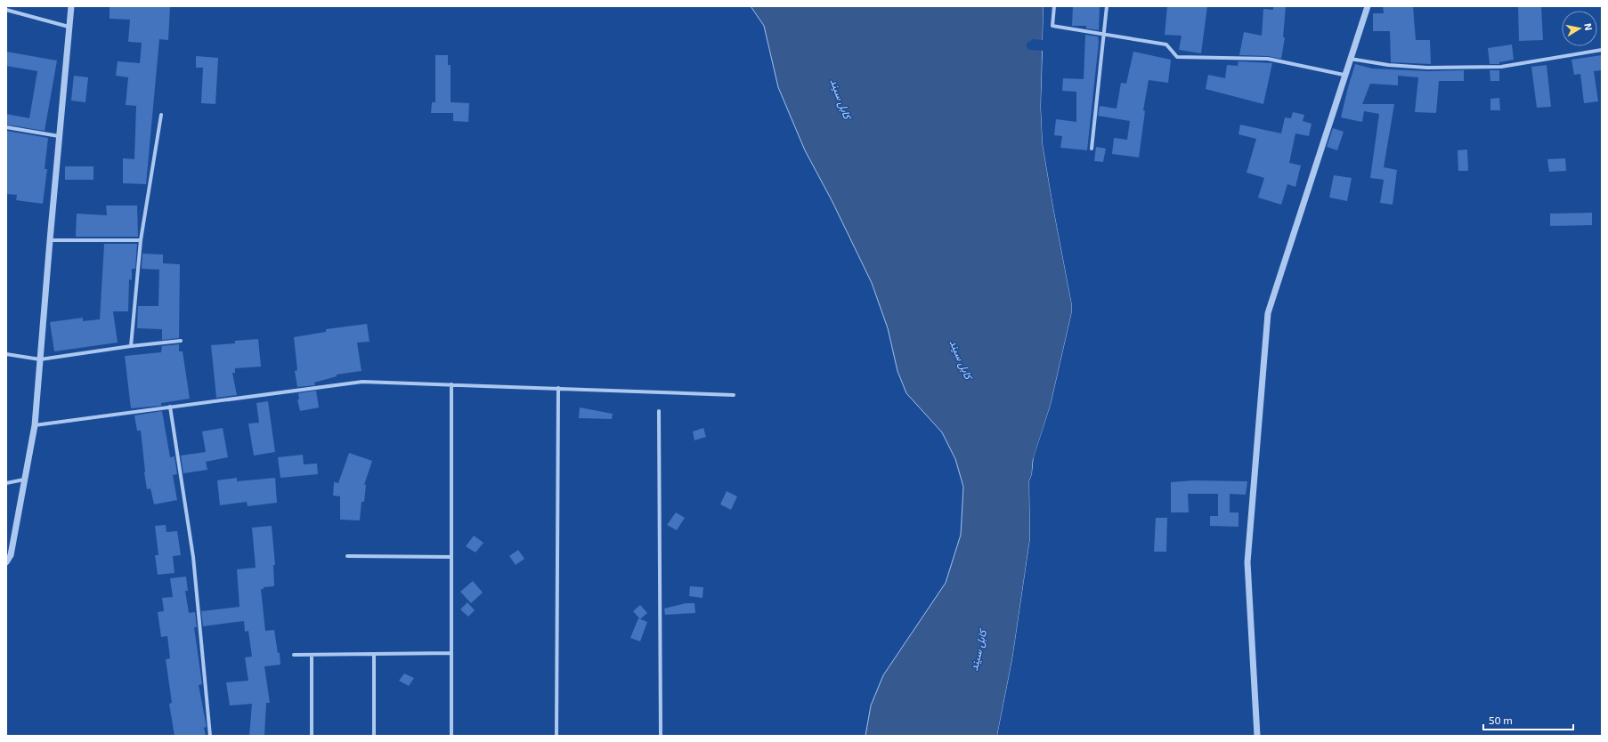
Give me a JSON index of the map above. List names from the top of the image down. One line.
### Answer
{"water":["کابل سيند"],"scale_bar":"50 m","north":"right"}
